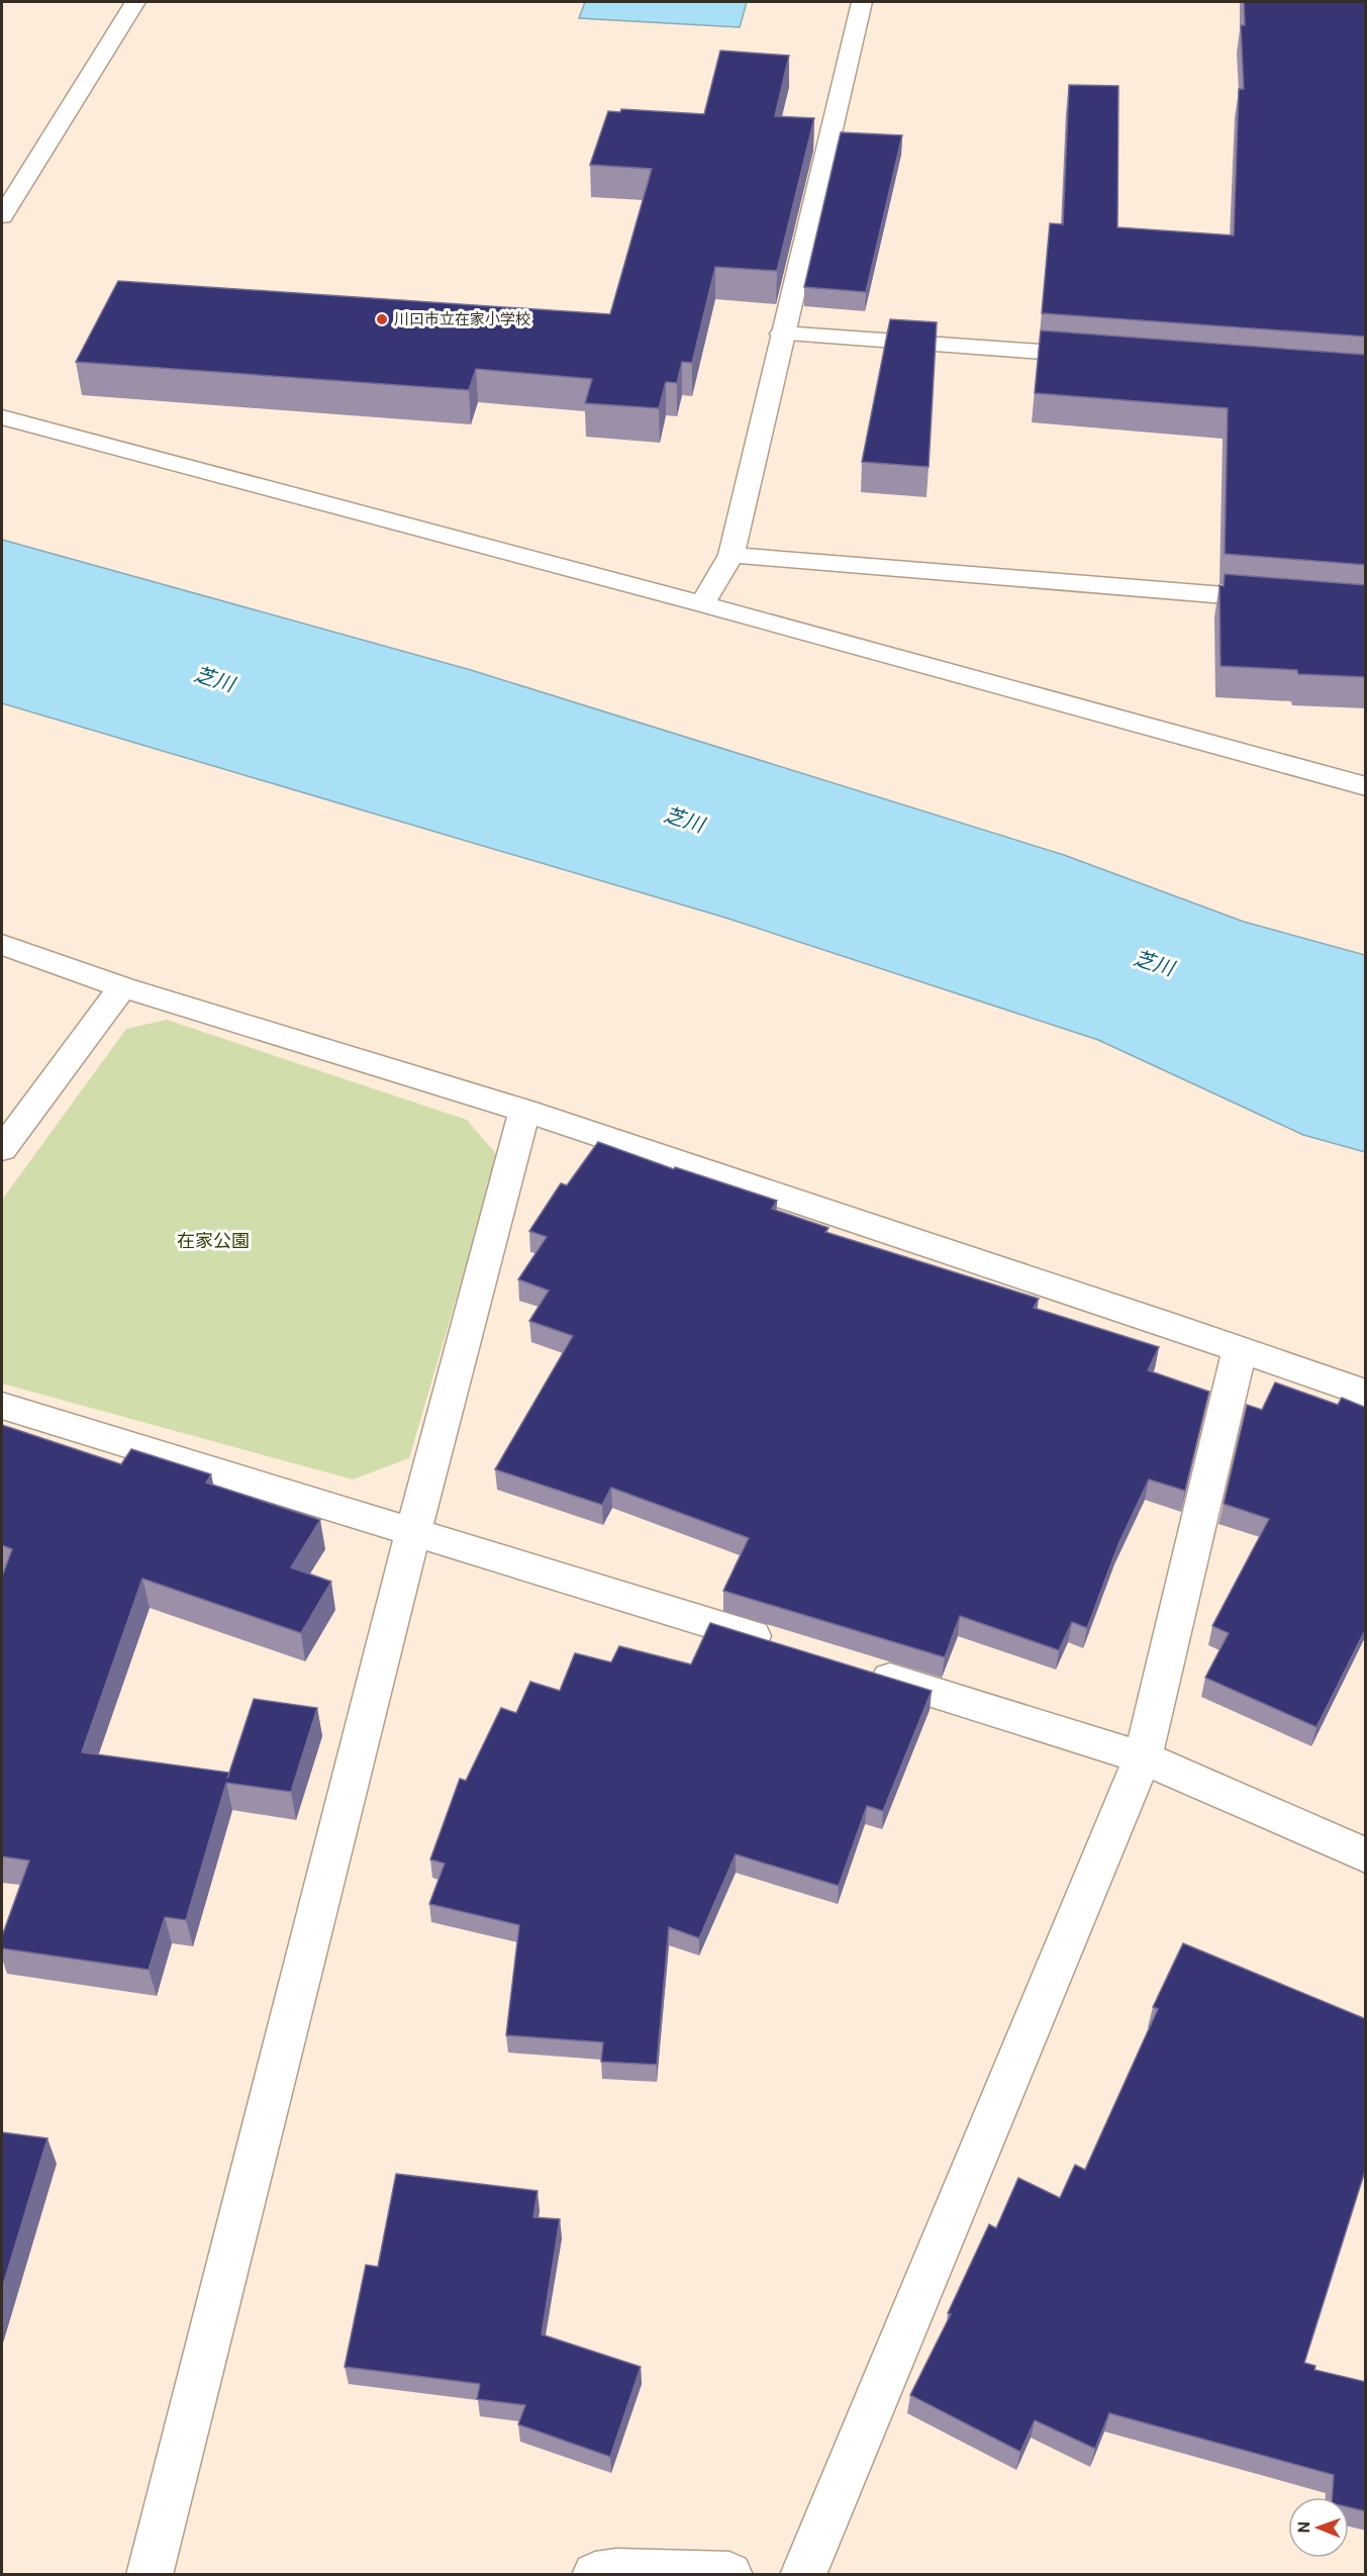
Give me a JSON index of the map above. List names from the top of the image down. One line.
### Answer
{"water":["芝川"],"parks":["在家公園"],"places":["川口市立在家小学校"],"north":"left"}
